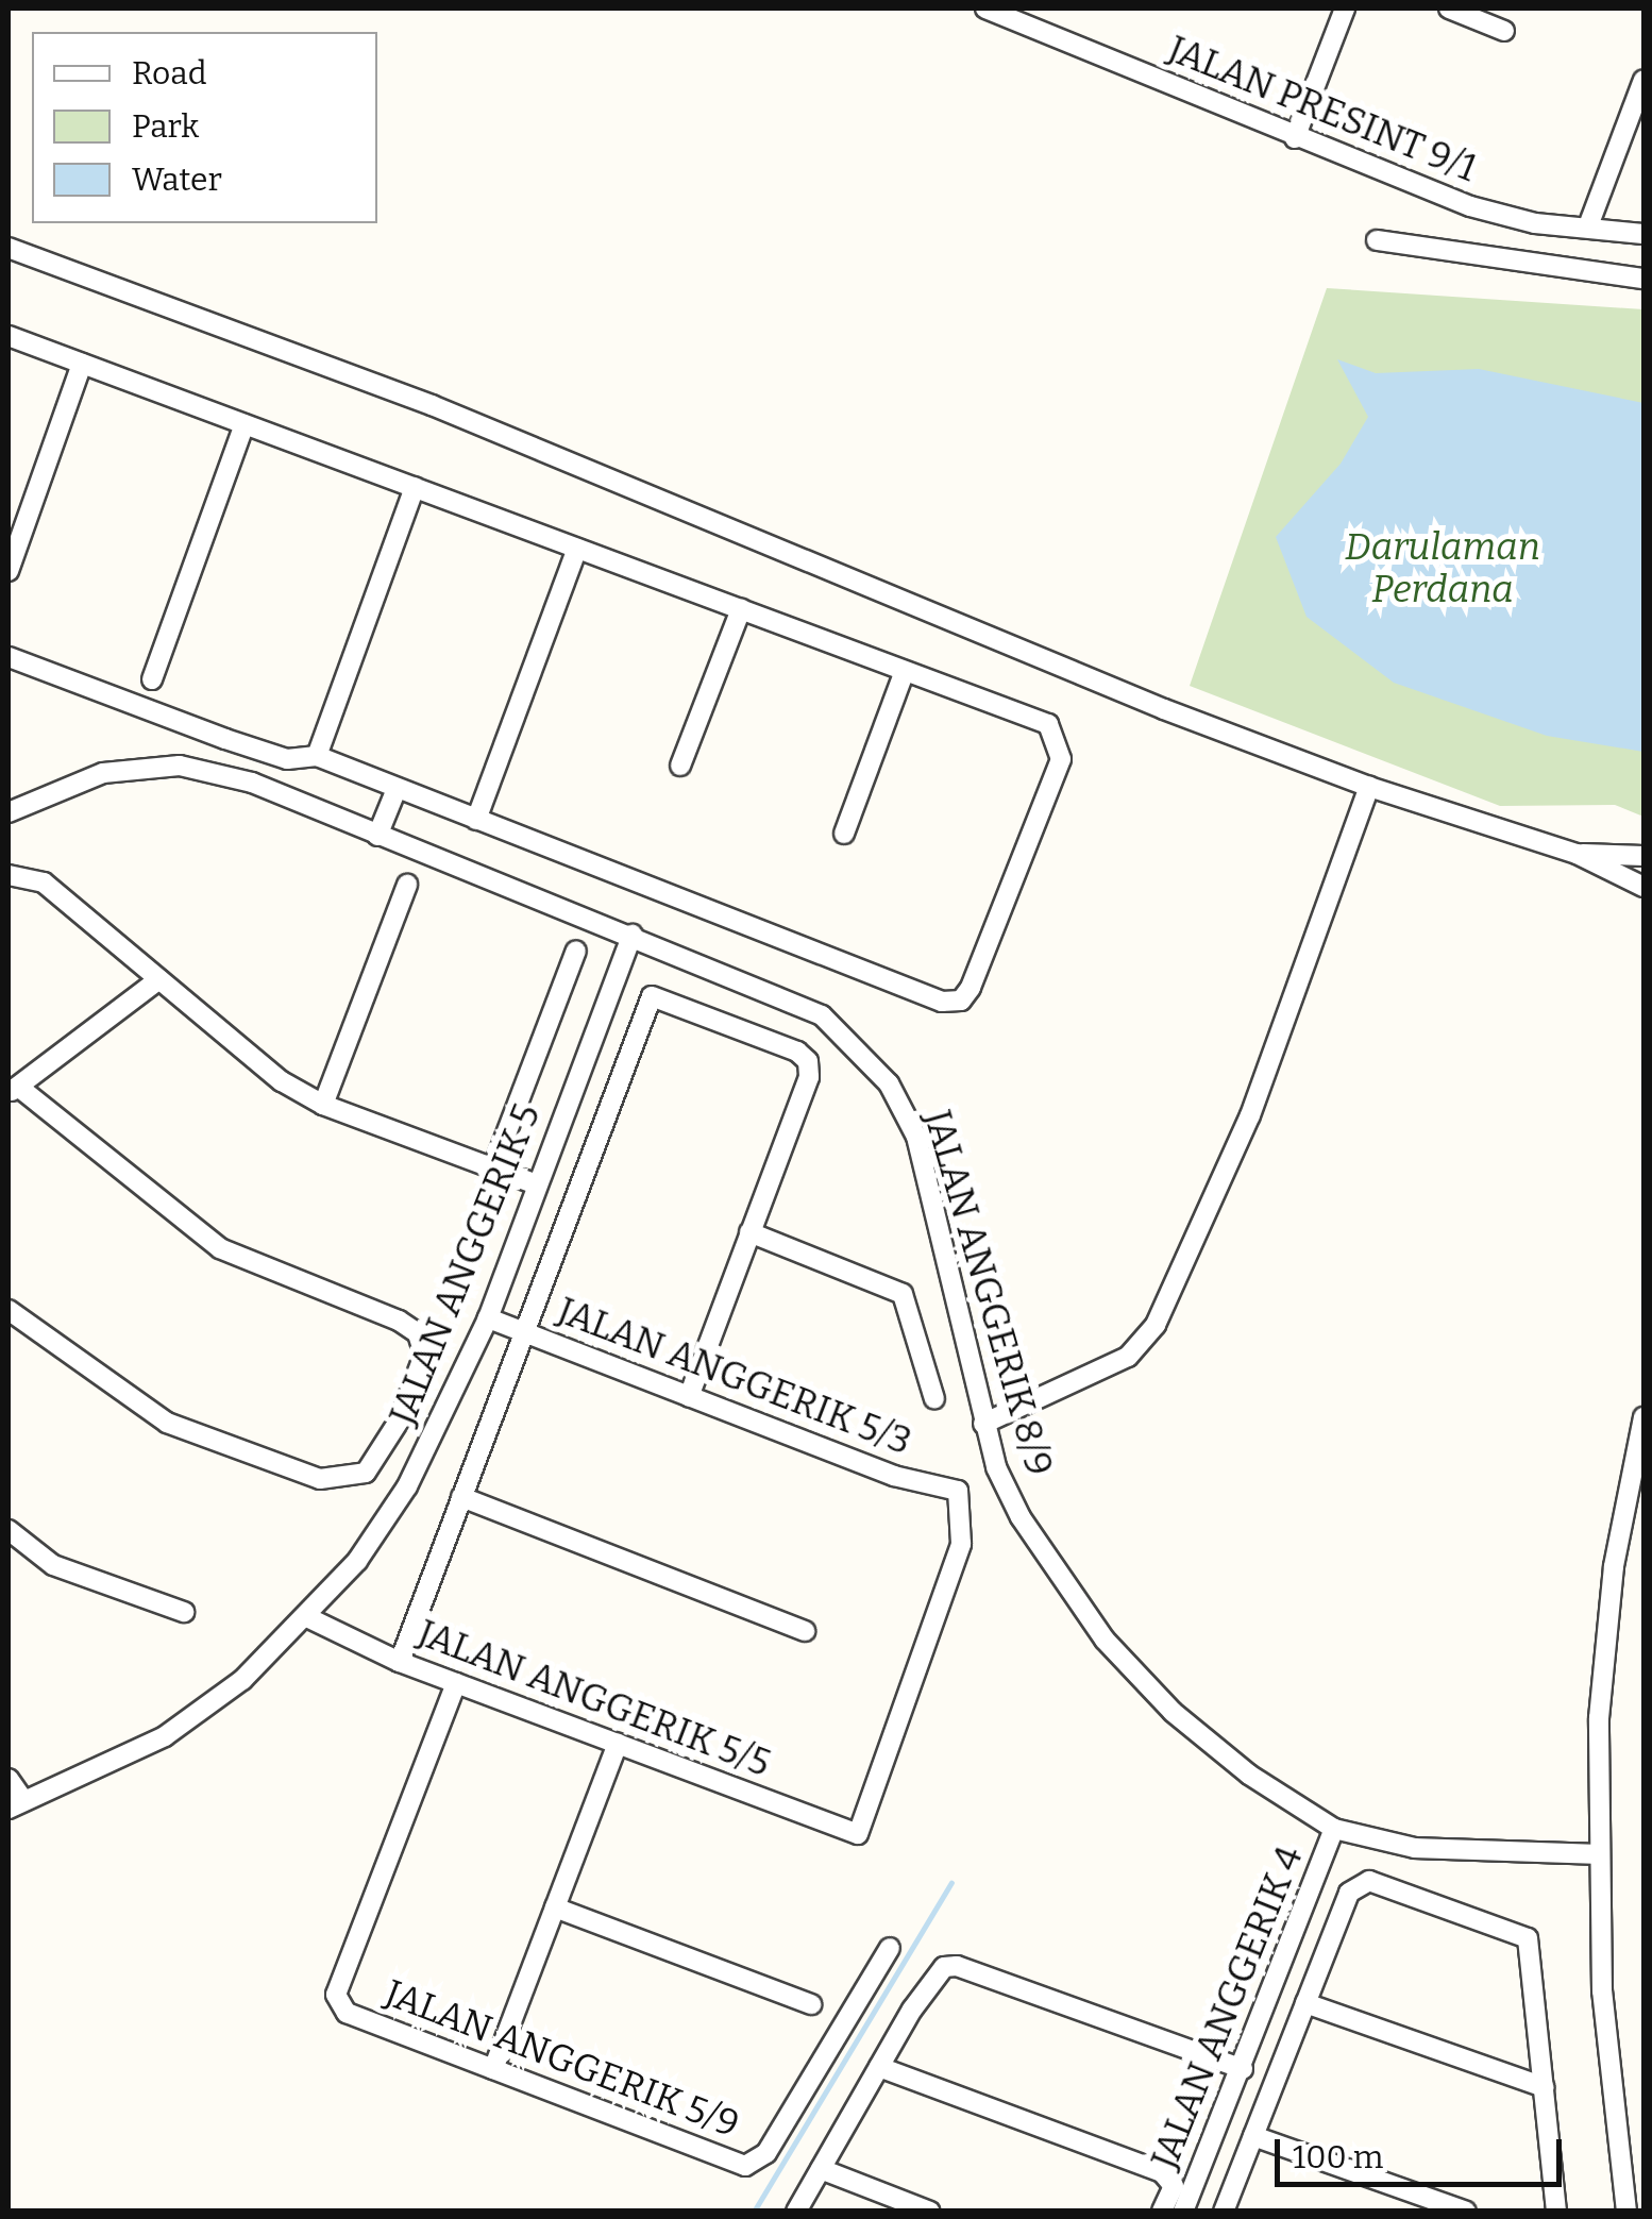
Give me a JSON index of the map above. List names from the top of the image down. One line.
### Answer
{"streets":{"street":["JALAN PRESINT 9/1","JALAN ANGGERIK 5","JALAN ANGGERIK 8/9","JALAN ANGGERIK 5/3","JALAN ANGGERIK 5/5","JALAN ANGGERIK 4","JALAN ANGGERIK 5/9"]},"crossings":[["JALAN ANGGERIK 5","JALAN ANGGERIK 8/9"],["JALAN ANGGERIK 5","JALAN ANGGERIK 5/3"],["JALAN ANGGERIK 5","JALAN ANGGERIK 5/5"],["JALAN ANGGERIK 8/9","JALAN ANGGERIK 4"],["JALAN ANGGERIK 5/3","JALAN ANGGERIK 5/5"],["JALAN ANGGERIK 5/5","JALAN ANGGERIK 5/9"]],"parks":["Darulaman Perdana"],"legend":["Road","Park","Water"],"scale_bar":"100 m"}
